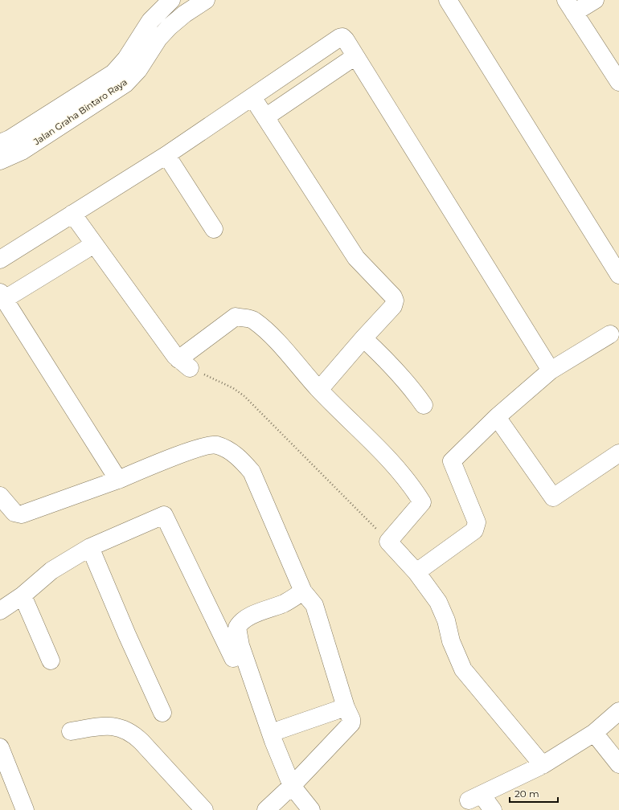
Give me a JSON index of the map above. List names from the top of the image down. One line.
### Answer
{"streets":{"street":["Jalan Graha Bintaro Raya"]},"scale_bar":"20 m"}
